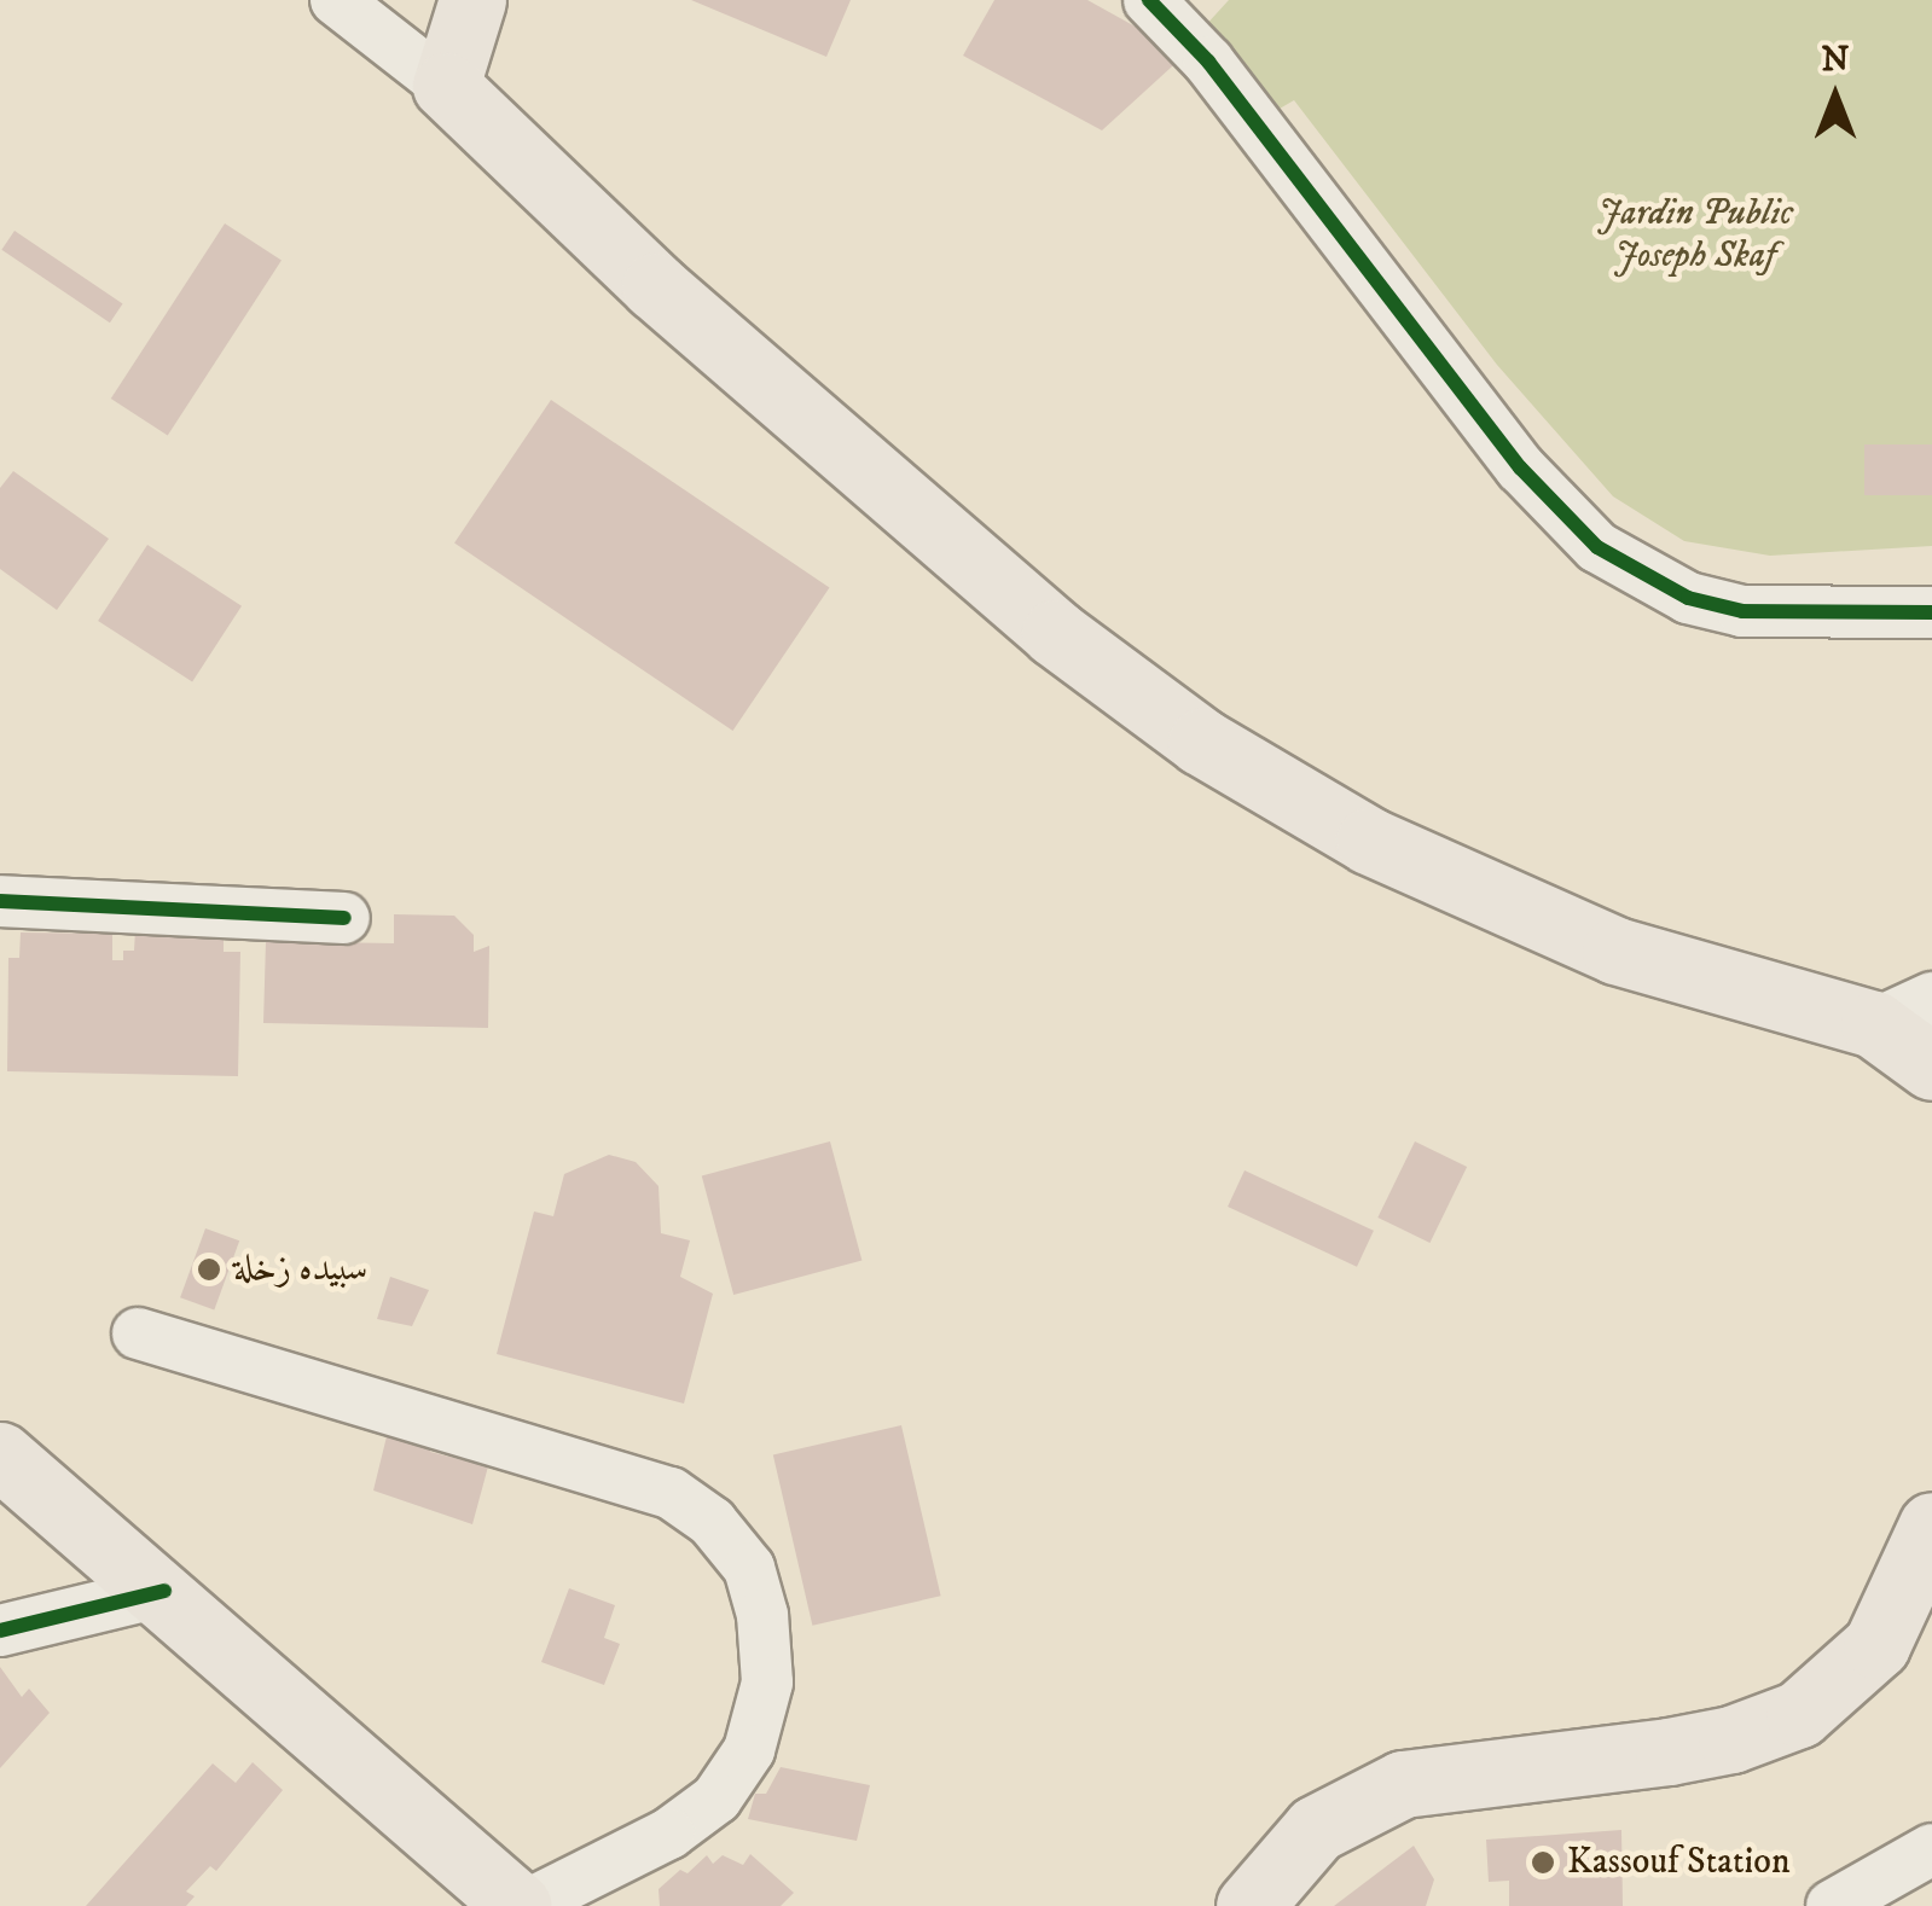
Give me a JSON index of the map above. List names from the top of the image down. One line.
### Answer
{"parks":["Jardin Public Joseph Skaf"],"places":["سبيده زخلة","Kassouf Station"],"north":"top"}
